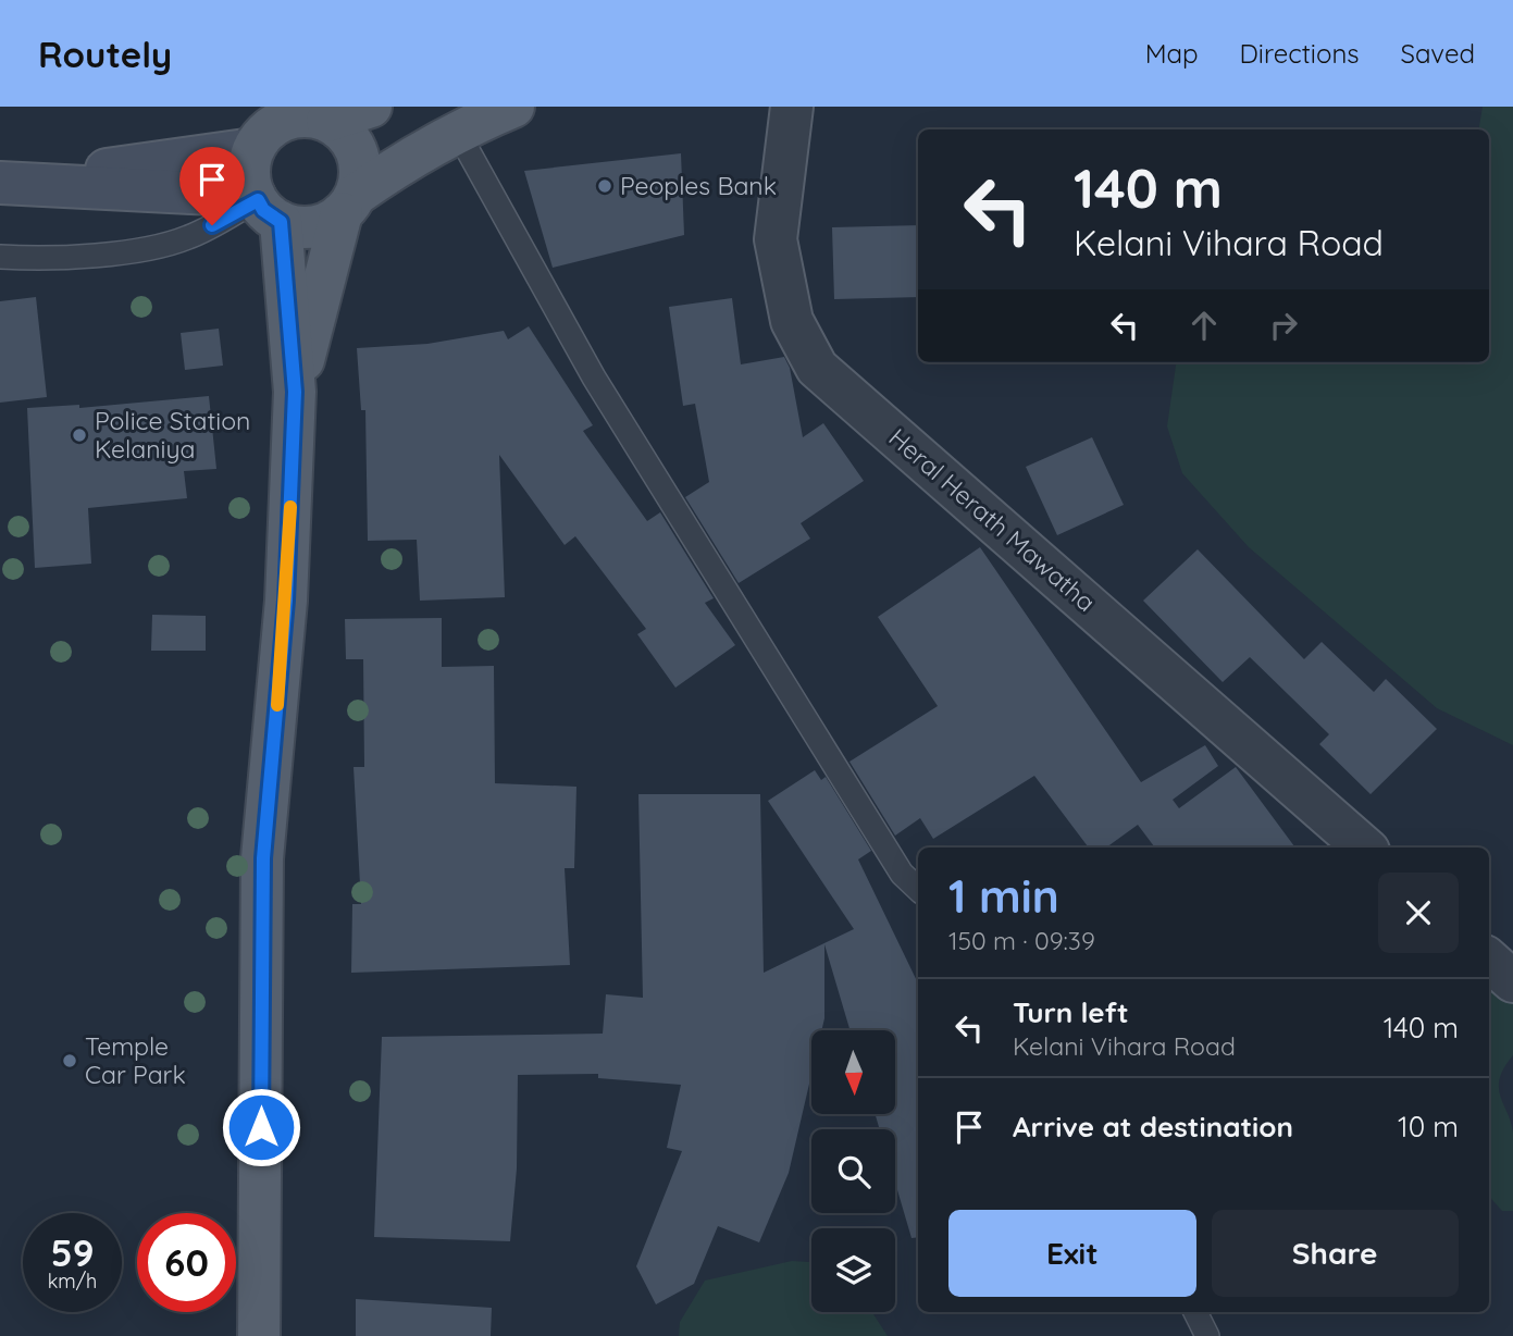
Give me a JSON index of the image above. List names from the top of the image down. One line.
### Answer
{"streets":{"street":["Heral Herath Mawatha"]},"places":["Peoples Bank","Police Station Kelaniya","Temple Car Park"],"north":"bottom","page":{"header":"Routely","nav":["Map","Directions","Saved"],"turn":["140 m","Kelani Vihara Road"],"heading":["1 min","150 m · 09:39"],"list":[{"name":"Turn left","note":"Kelani Vihara Road","value":"140 m"},{"name":"Arrive at destination","value":"10 m"}],"buttons":["Exit","Share"],"speed":"59 km/h","limit":"60"}}
